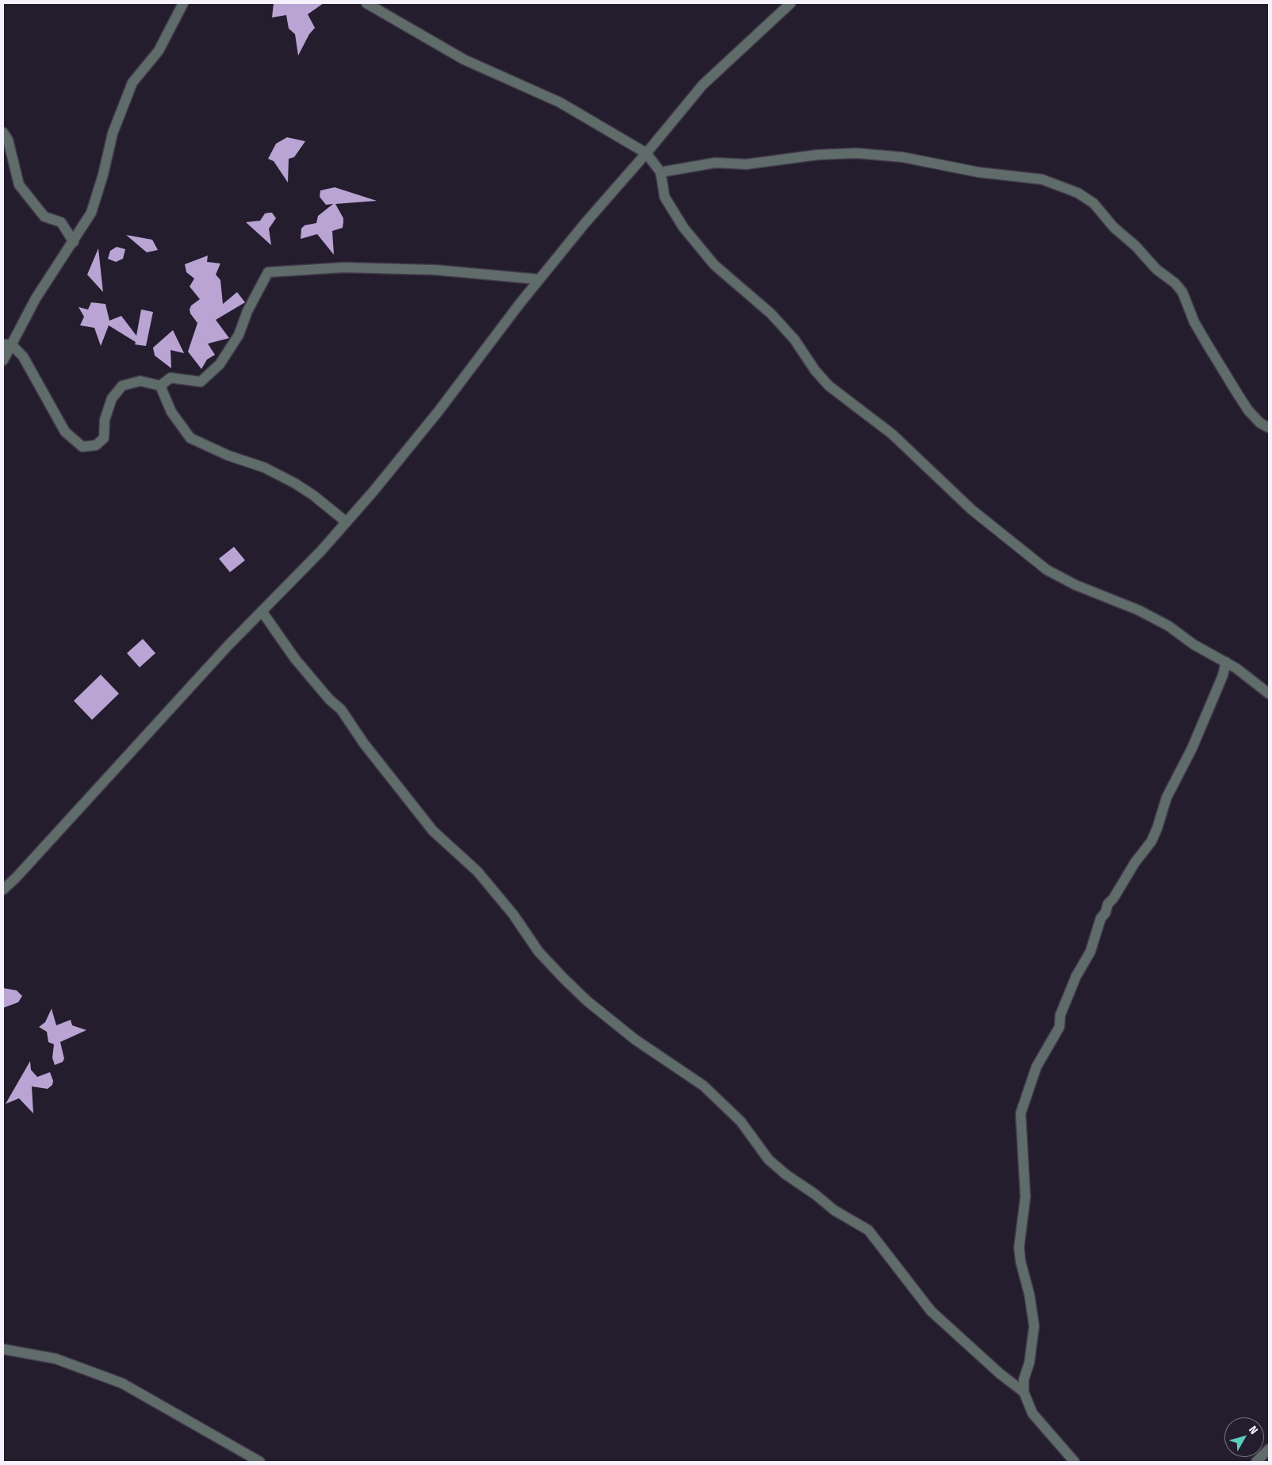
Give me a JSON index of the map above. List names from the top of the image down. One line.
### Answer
{"north":"top right"}
